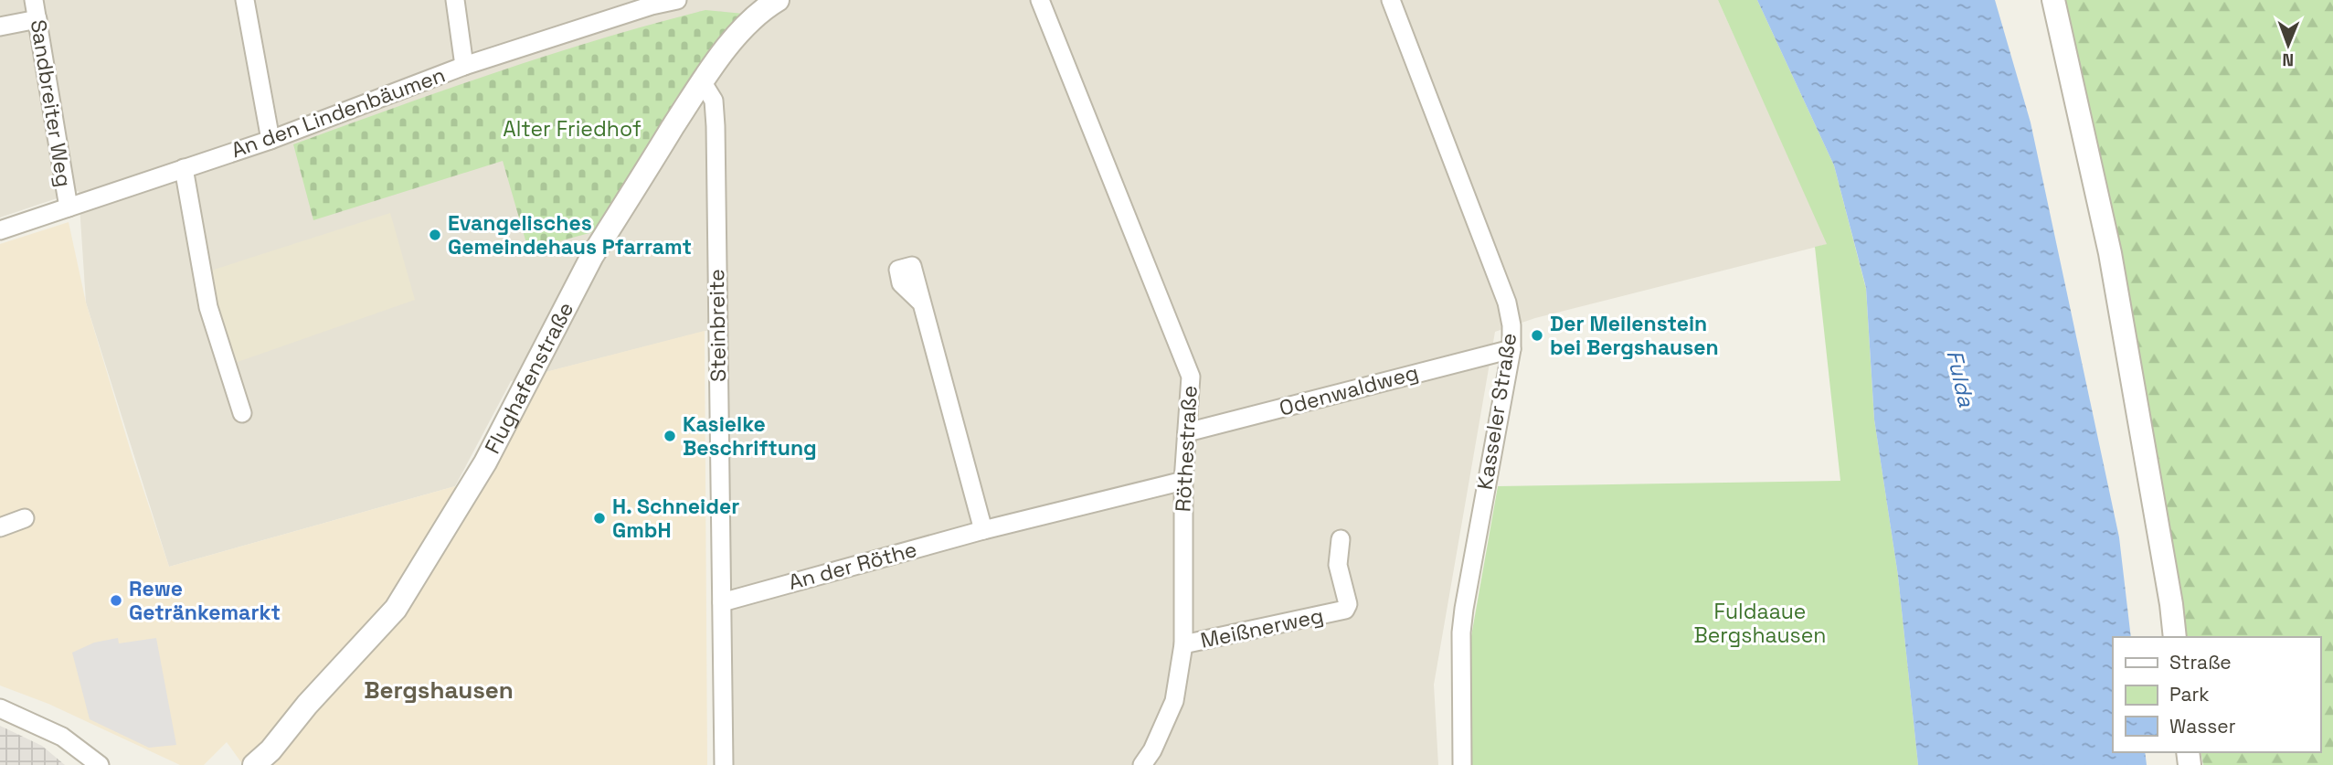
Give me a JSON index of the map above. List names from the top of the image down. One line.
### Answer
{"streets":{"street":["Sandbreiter Weg","An den Lindenbäumen","Steinbreite","Flughafenstraße","Odenwaldweg","Kasseler Straße","Röthestraße","An der Röthe","Meißnerweg"]},"crossings":[["Sandbreiter Weg","An den Lindenbäumen"],["Steinbreite","Flughafenstraße"],["Steinbreite","An der Röthe"],["Odenwaldweg","Kasseler Straße"],["Odenwaldweg","Röthestraße"],["Röthestraße","An der Röthe"],["Röthestraße","Meißnerweg"]],"districts":["Bergshausen"],"water":["Fulda"],"parks":["Alter Friedhof","Fuldaaue Bergshausen"],"places":["Evangelisches Gemeindehaus Pfarramt","Der Meilenstein bei Bergshausen","Kasielke Beschriftung","H. Schneider GmbH","Rewe Getränkemarkt"],"legend":["Straße","Park","Wasser"],"north":"bottom"}
